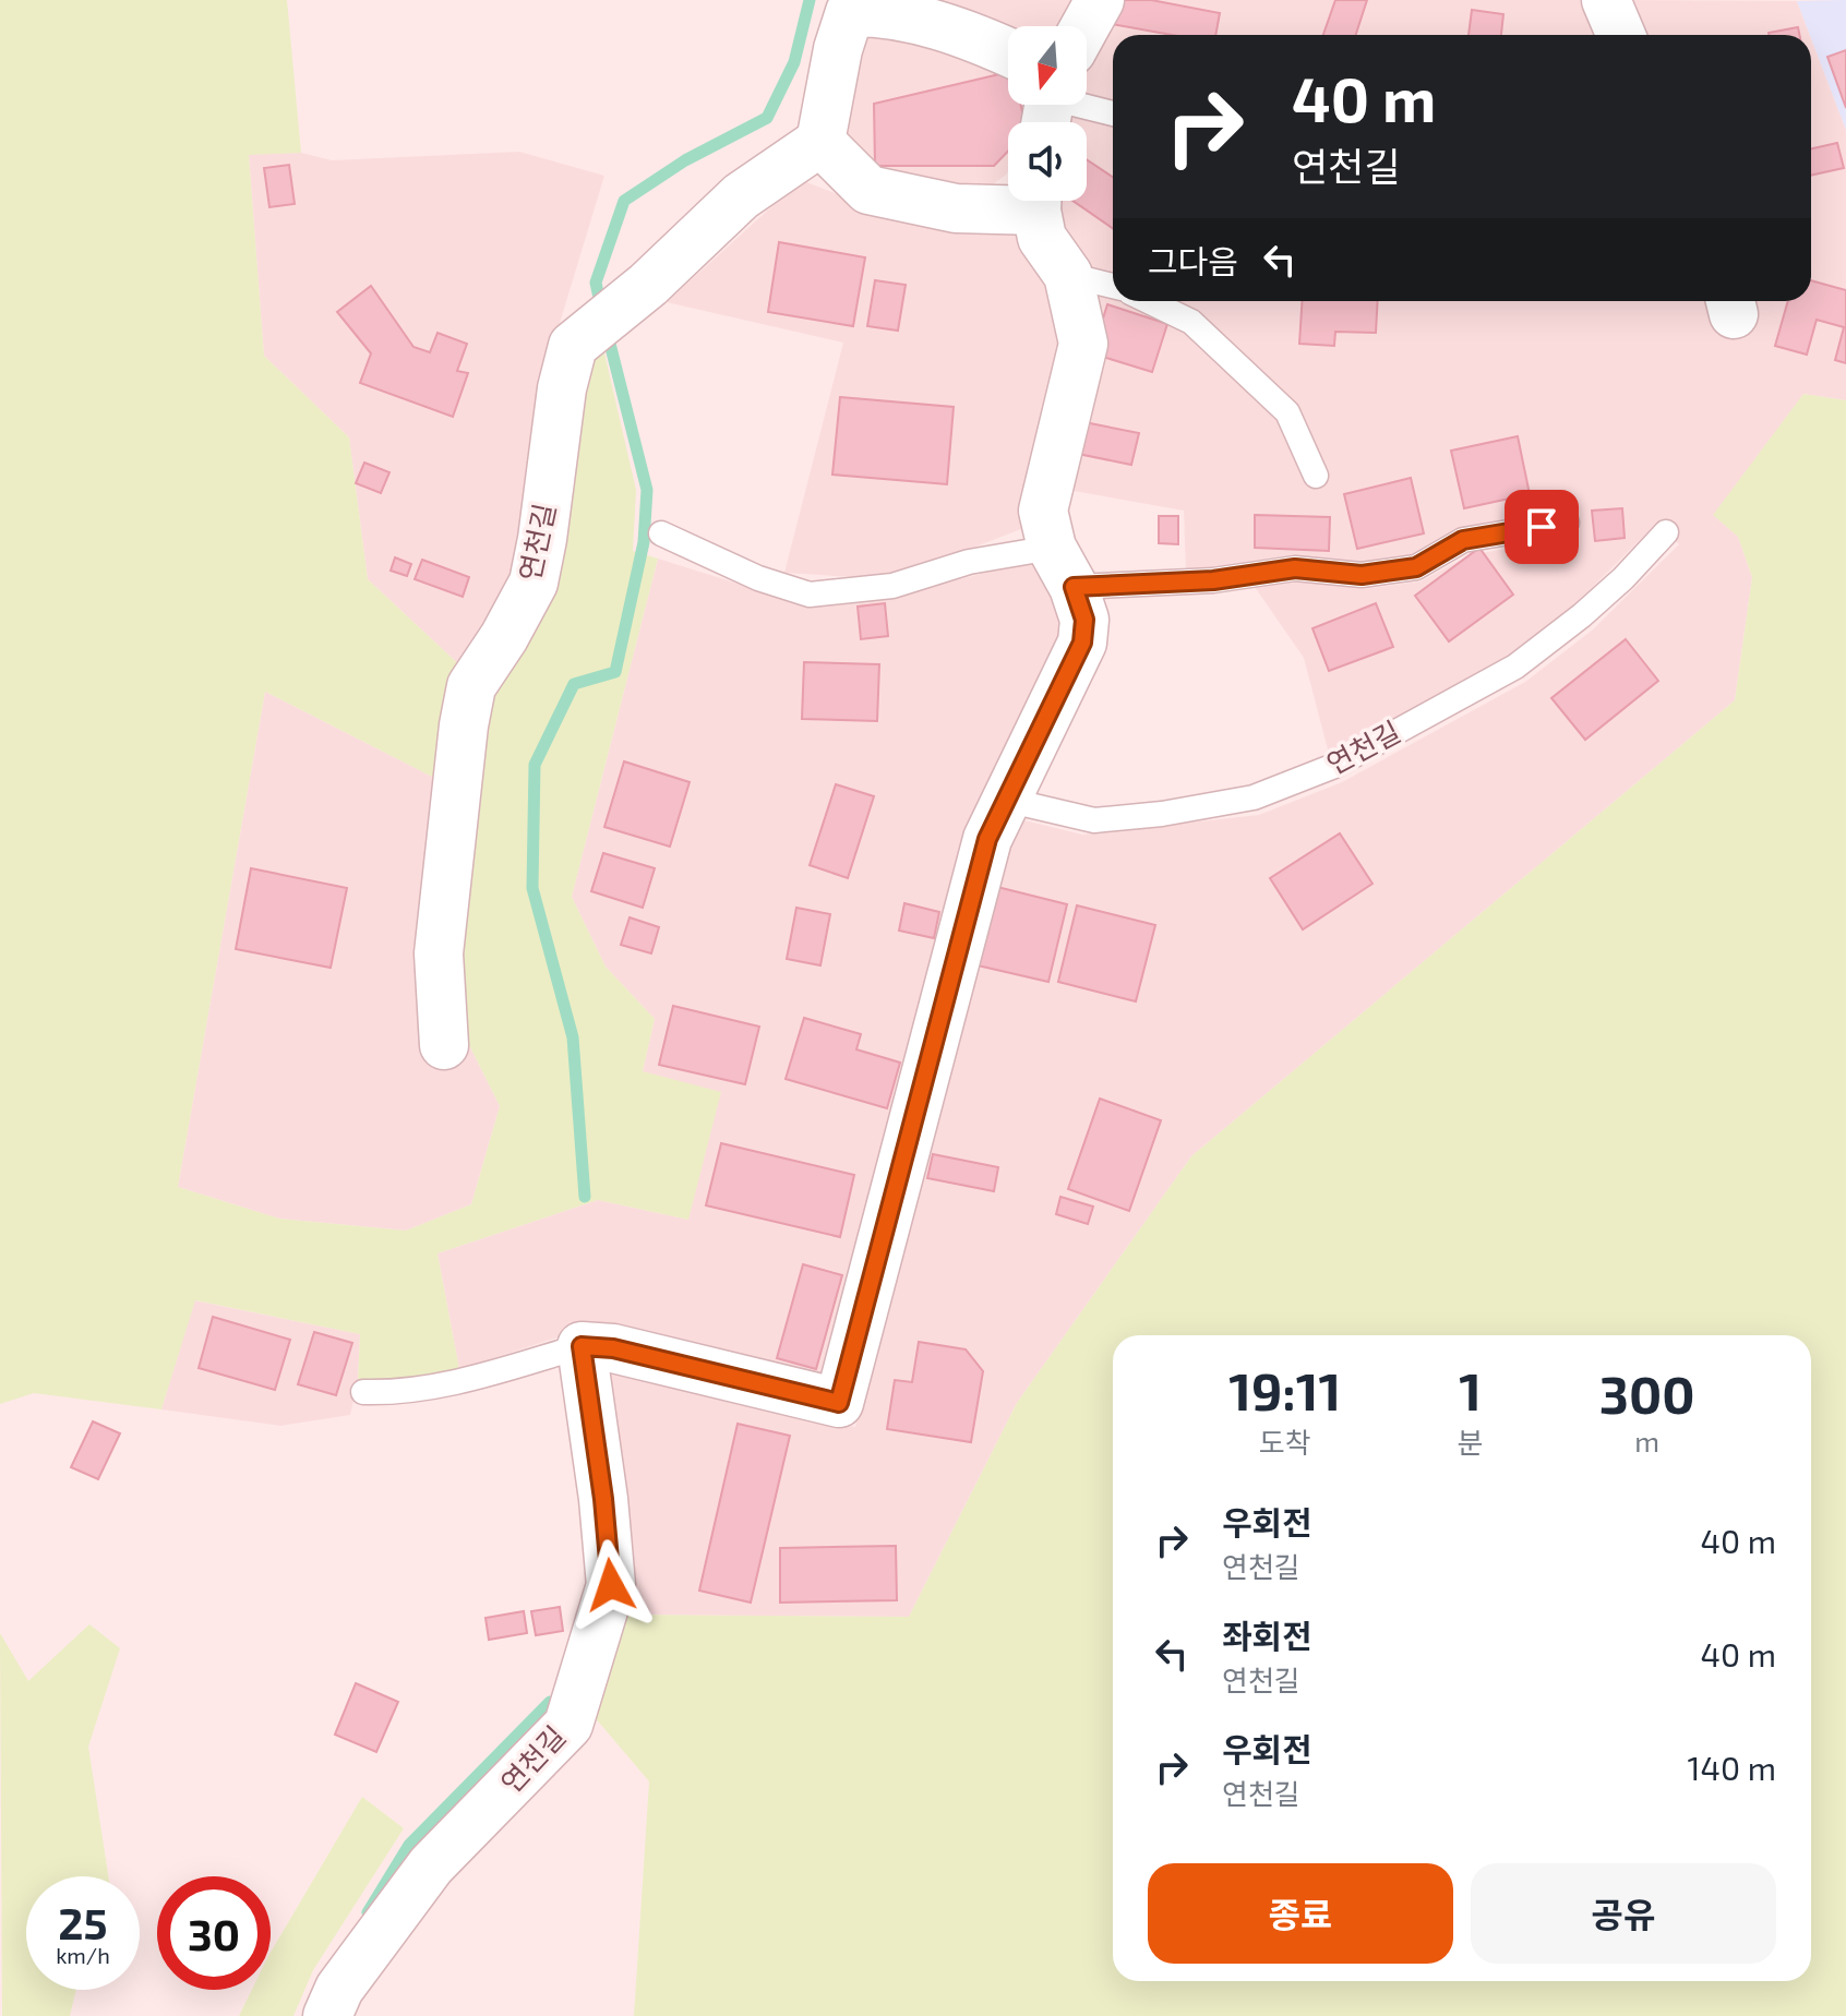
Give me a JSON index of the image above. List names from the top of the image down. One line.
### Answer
{"streets":{"street":["연천길"]},"north":"bottom","page":{"turn":["40 m","연천길"],"then":"그다음","eta":["19:11","도착","1","분","300","m"],"list":[{"name":"우회전","note":"연천길","value":"40 m"},{"name":"좌회전","note":"연천길","value":"40 m"},{"name":"우회전","note":"연천길","value":"140 m"}],"buttons":["종료","공유"],"speed":"25 km/h","limit":"30"}}
